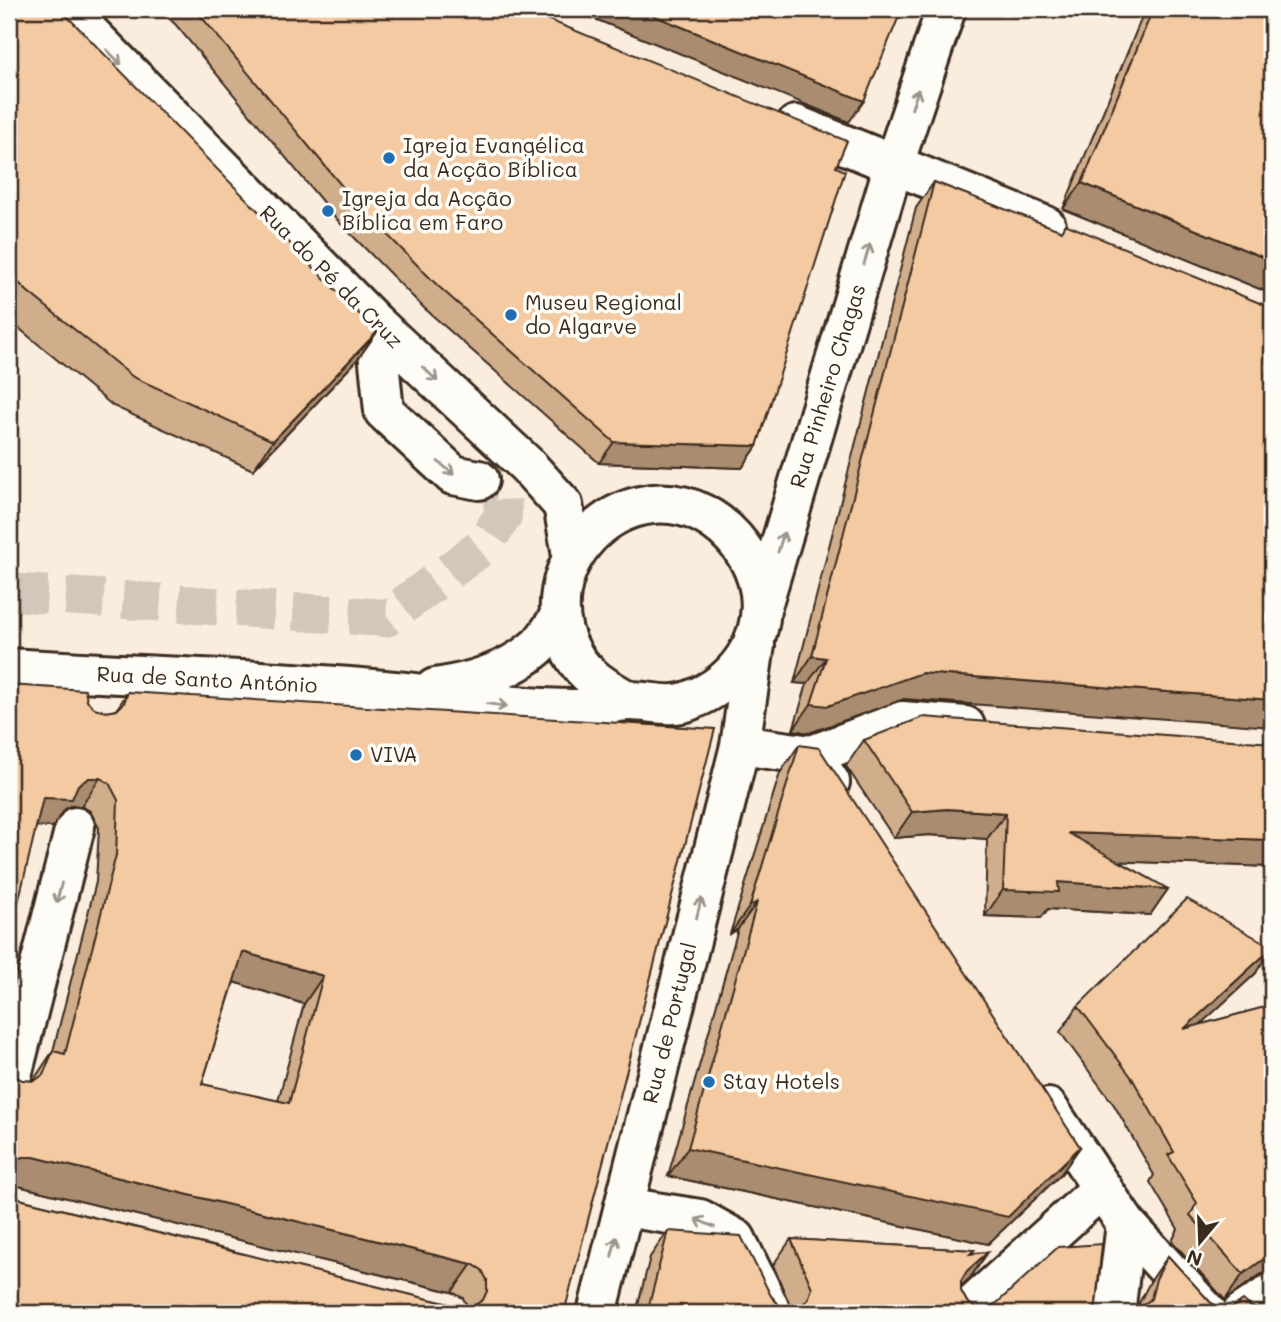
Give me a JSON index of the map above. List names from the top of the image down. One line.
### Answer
{"streets":{"street":["Rua do Pé da Cruz","Rua Pinheiro Chagas","Rua de Santo António","Rua de Portugal"]},"crossings":[["Rua do Pé da Cruz","Rua Pinheiro Chagas"],["Rua Pinheiro Chagas","Rua de Portugal"]],"one_way":["Rua do Pé da Cruz","Rua Pinheiro Chagas","Rua de Portugal"],"places":["Igreja Evangélica da Acção Bíblica","Igreja da Acção Bíblica em Faro","Museu Regional do Algarve","VIVA","Stay Hotels"],"north":"bottom"}
